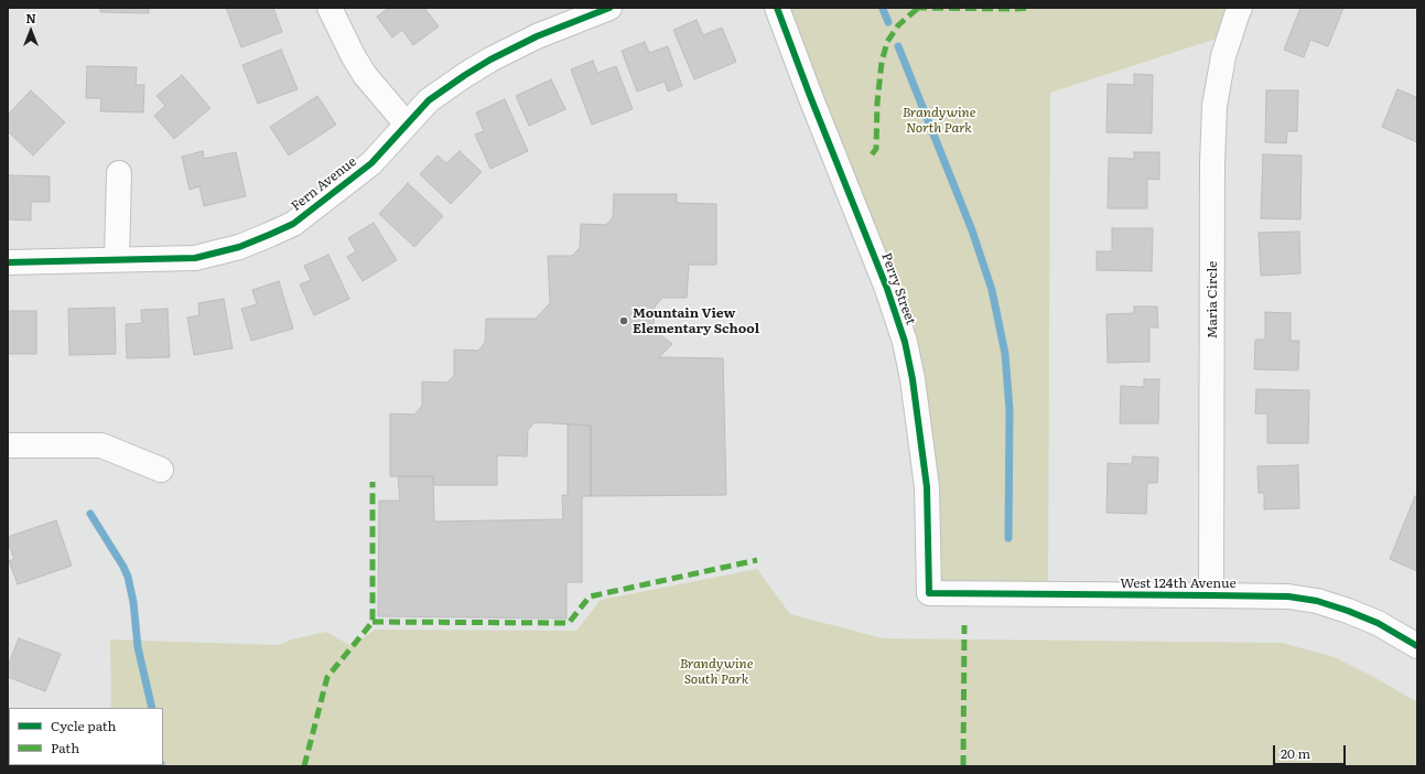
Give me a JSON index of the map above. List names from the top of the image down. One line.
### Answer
{"streets":{"street":["Fern Avenue","Perry Street","Maria Circle","West 124th Avenue"]},"crossings":[["Perry Street","West 124th Avenue"],["Maria Circle","West 124th Avenue"]],"parks":["Brandywine North Park","Brandywine South Park"],"places":["Mountain View Elementary School"],"legend":["Cycle path","Path"],"scale_bar":"20 m","north":"top"}
